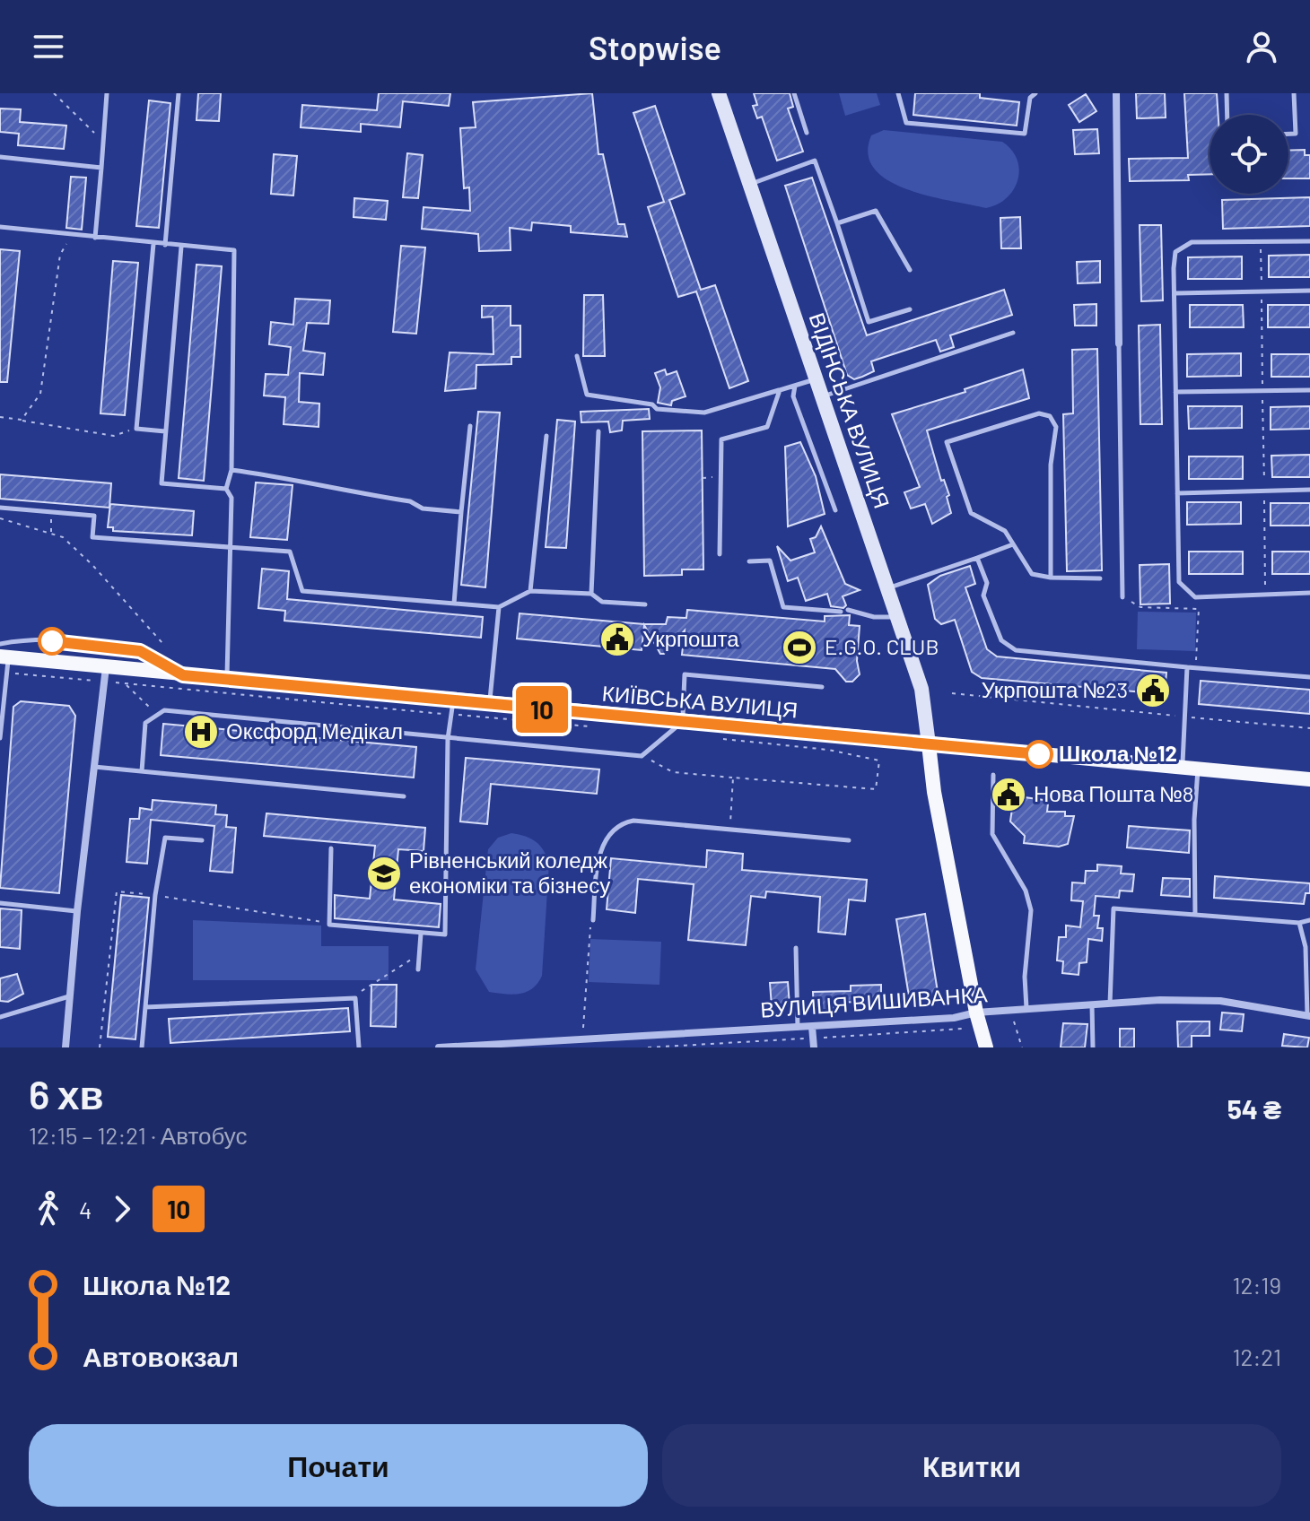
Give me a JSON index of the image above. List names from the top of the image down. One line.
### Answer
{"streets":{"main road":["ВІДІНСЬКА ВУЛИЦЯ","КИЇВСЬКА ВУЛИЦЯ"],"street":["ВУЛИЦЯ ВИШИВАНКА"]},"crossings":[["ВІДІНСЬКА ВУЛИЦЯ","КИЇВСЬКА ВУЛИЦЯ"]],"places":{"public building":["Укрпошта","Укрпошта №23","Нова Пошта №8"],"sports":["E.G.O. CLUB"],"hospital":["Оксфорд Медікал"],"other":["Школа №12"],"school or university":["Рівненський коледж економіки та бізнесу"]},"lines":["bus line 10"],"page":{"header":"Stopwise","on_map":"10","heading":["6 хв","12:15 – 12:21 · Автобус","54 ₴"],"legs":["4","10"],"list":[{"name":"Школа №12","value":"12:19"},{"name":"Автовокзал","value":"12:21"}],"buttons":["Почати","Квитки"]}}
